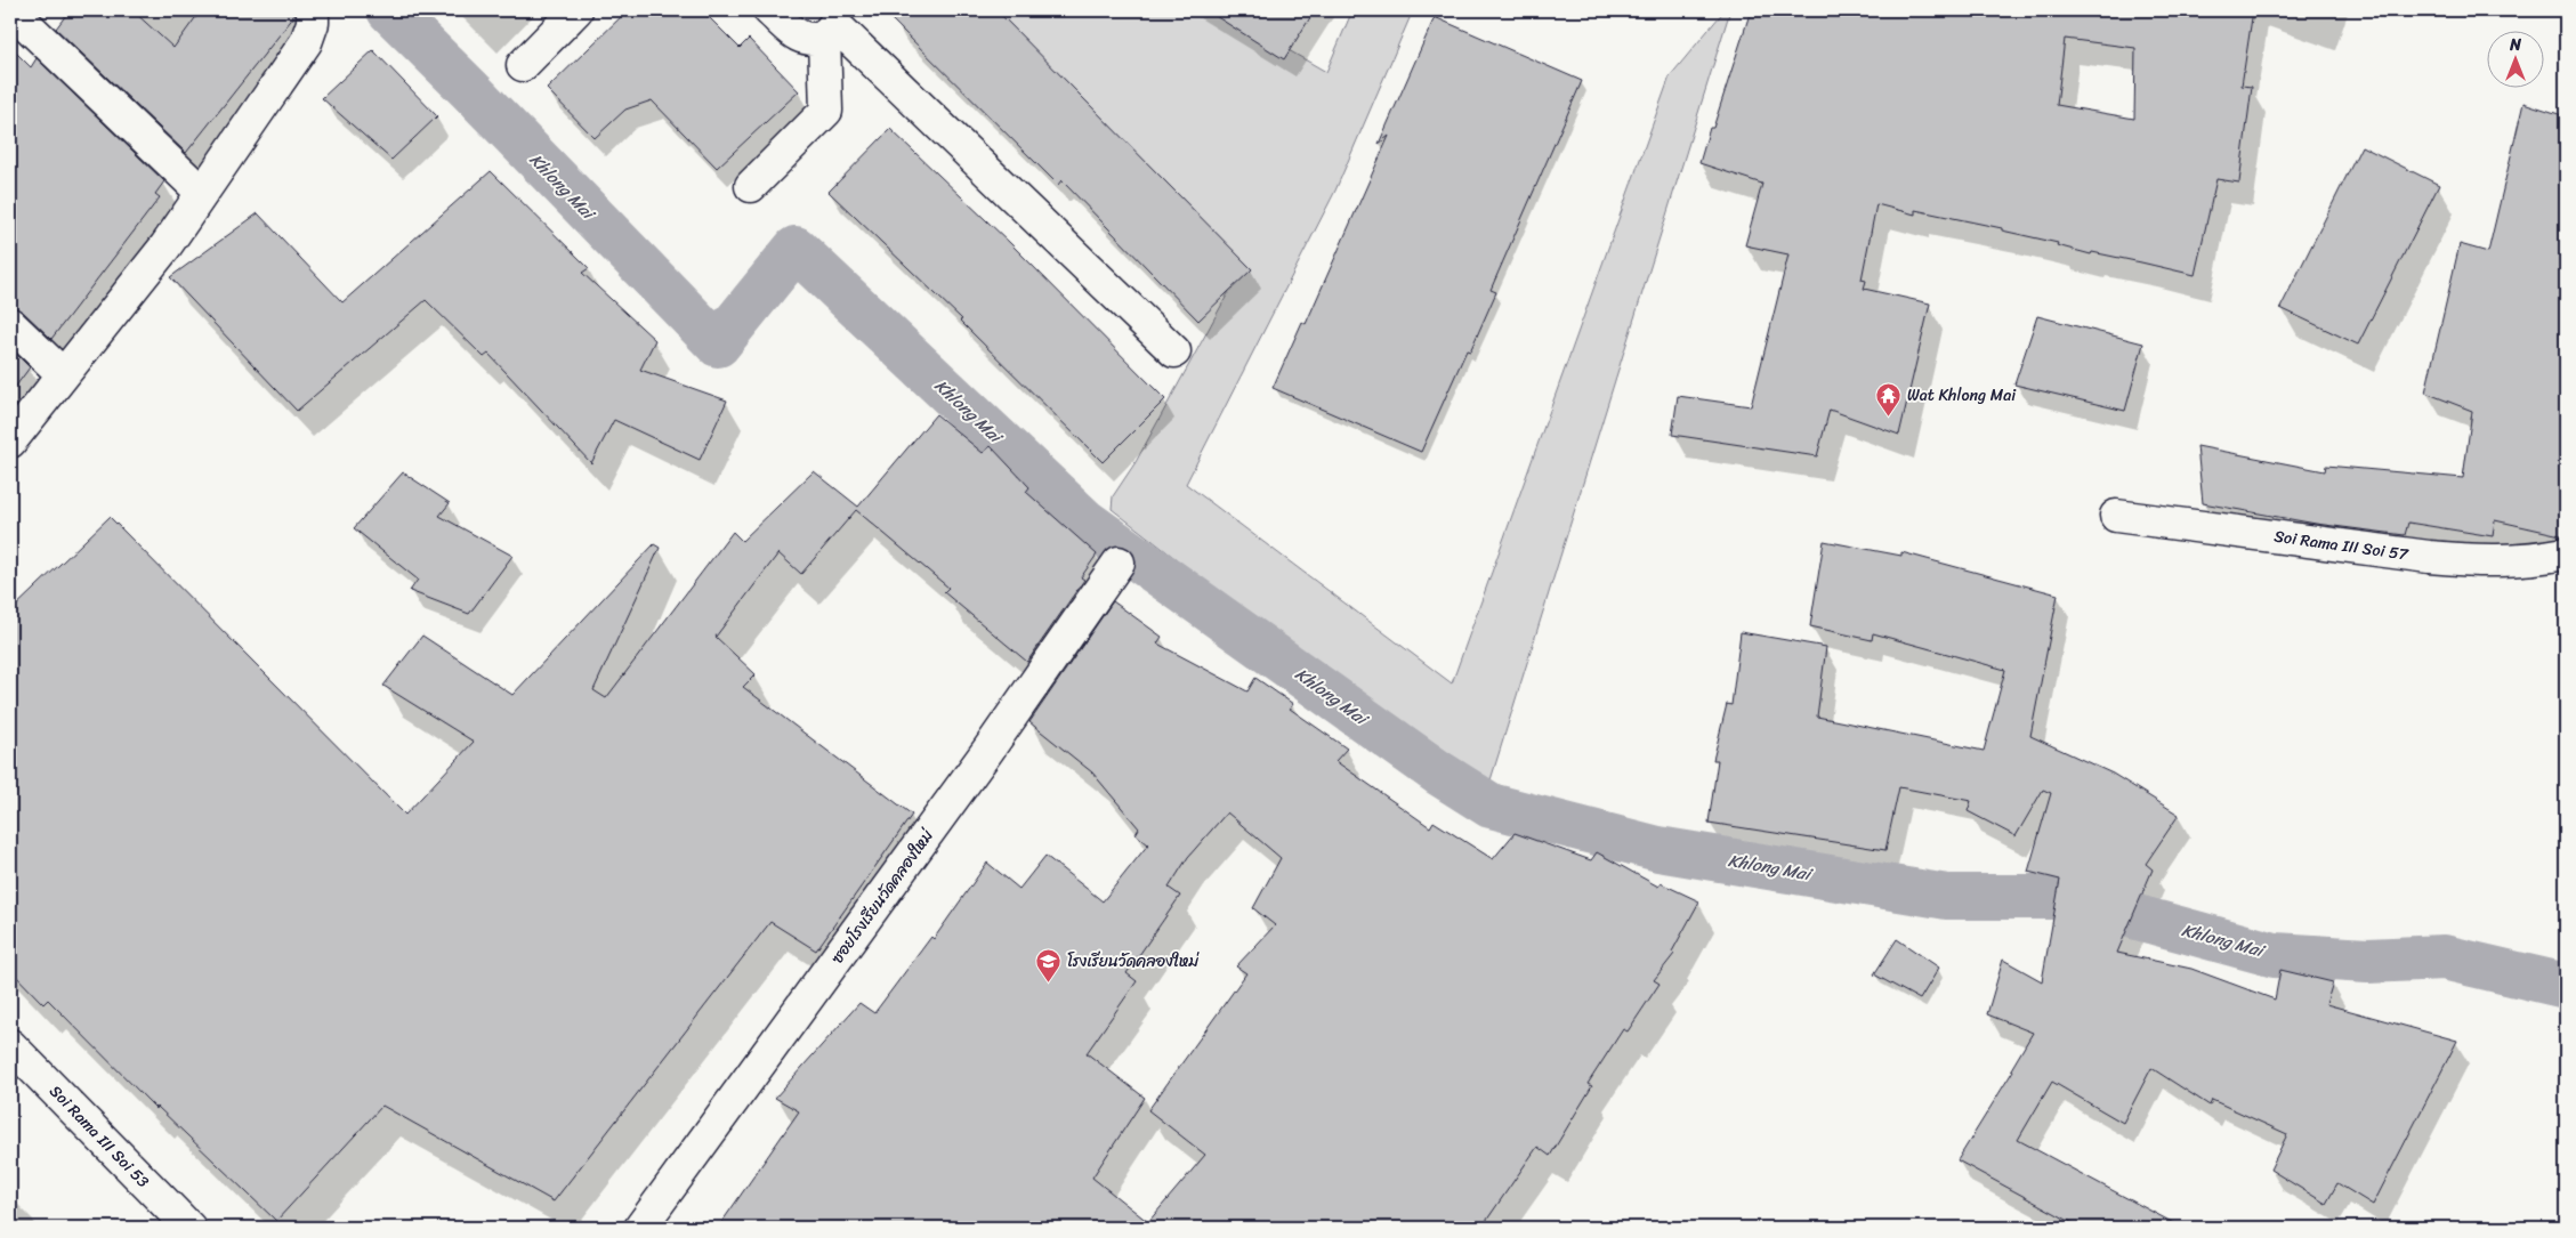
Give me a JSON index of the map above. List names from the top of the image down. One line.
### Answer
{"streets":{"street":["Soi Rama III Soi 57","ซอยโรงเรียนวัดคลองใหม่","Soi Rama III Soi 53"]},"water":["Khlong Mai"],"places":{"temple":["Wat Khlong Mai"],"school or university":["โรงเรียนวัดคลองใหม่"]},"north":"top"}
